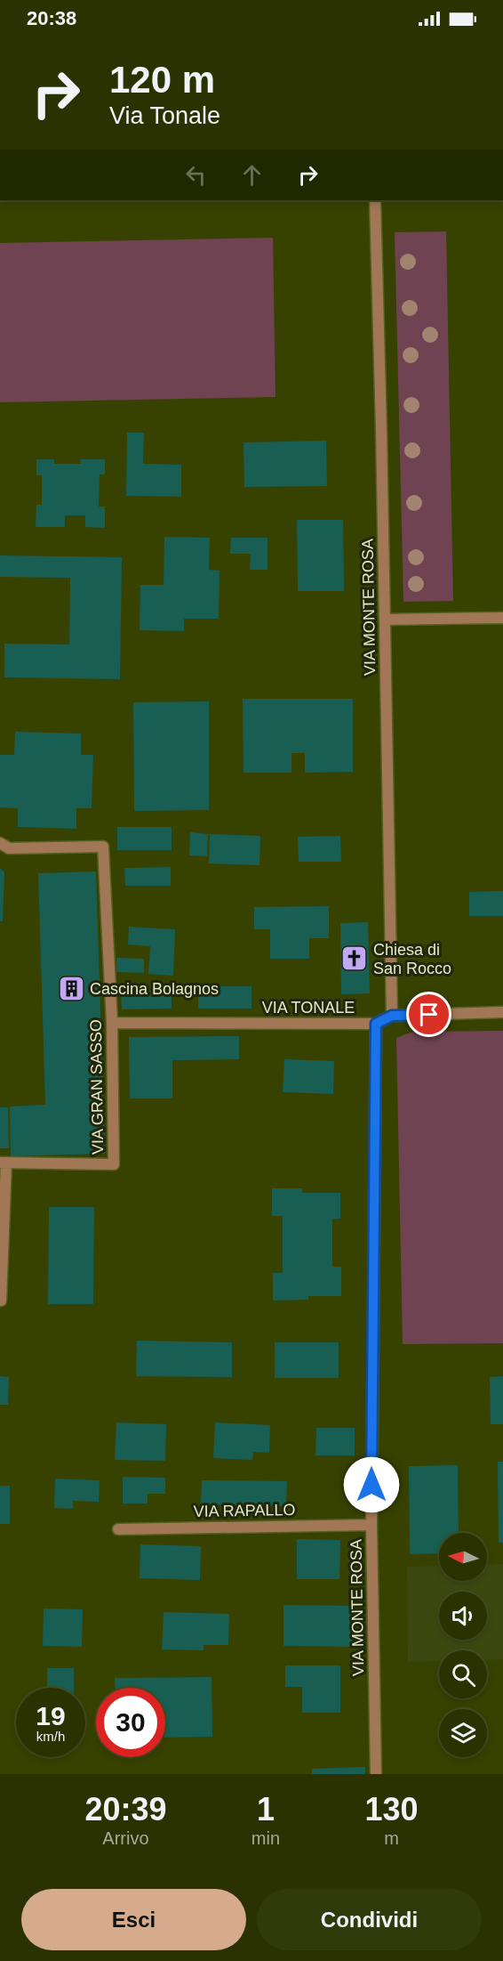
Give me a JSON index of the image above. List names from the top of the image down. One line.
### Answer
{"streets":{"street":["VIA MONTE ROSA","VIA TONALE","VIA GRAN SASSO","VIA RAPALLO"]},"crossings":[["VIA MONTE ROSA","VIA TONALE"],["VIA MONTE ROSA","VIA RAPALLO"],["VIA TONALE","VIA GRAN SASSO"]],"places":{"church":["Chiesa di San Rocco"],"building":["Cascina Bolagnos"]},"north":"left","page":{"status":"20:38","turn":["120 m","Via Tonale"],"speed":"19 km/h","limit":"30","eta":["20:39","Arrivo","1","min","130","m"],"buttons":["Esci","Condividi"]}}
